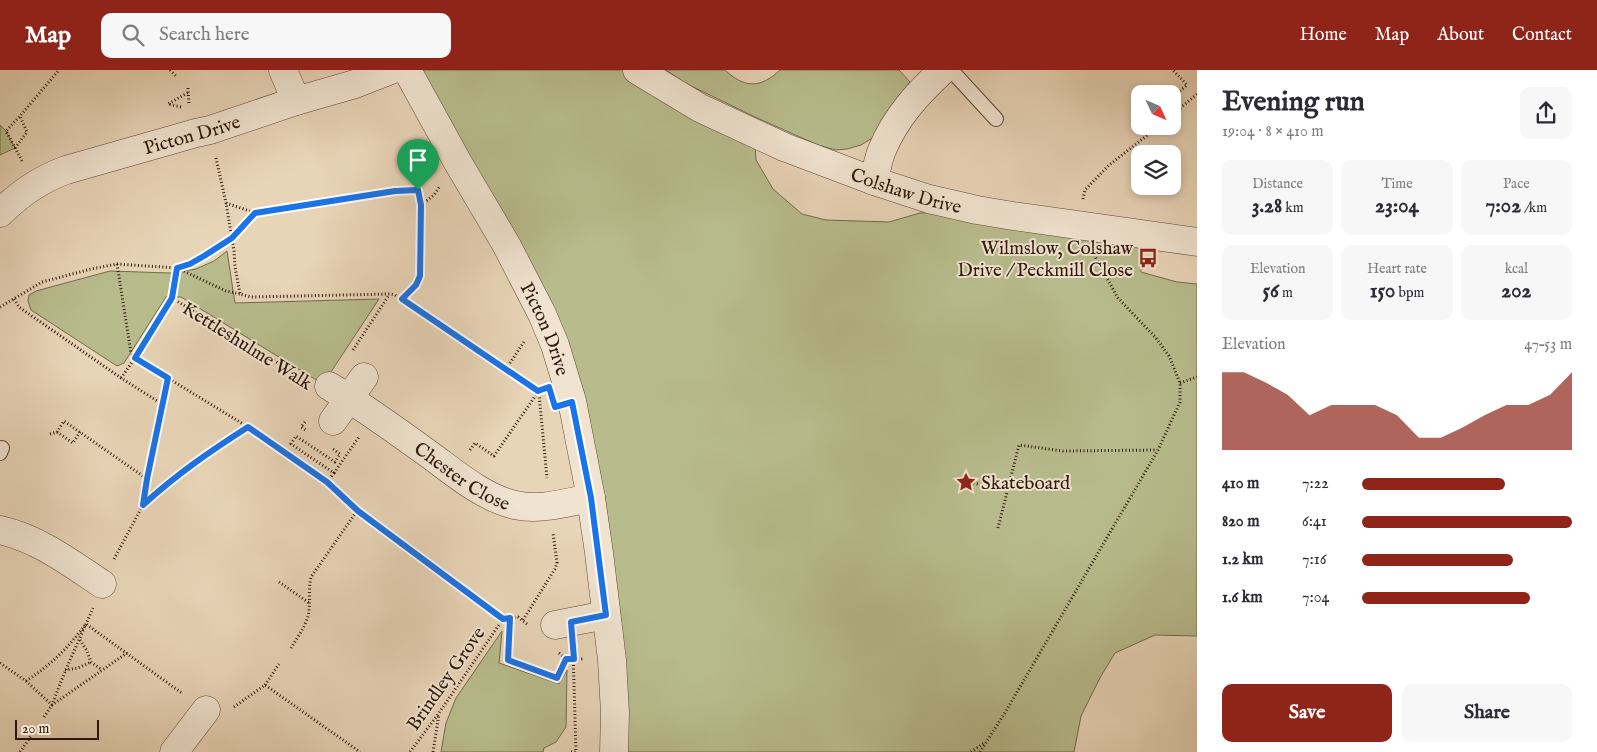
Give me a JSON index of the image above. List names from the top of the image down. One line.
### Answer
{"streets":{"street":["Picton Drive","Colshaw Drive","Chester Close"],"path":["Kettleshulme Walk","Brindley Grove"]},"crossings":[["Picton Drive","Chester Close"],["Kettleshulme Walk","Chester Close"]],"places":{"bus stop":["Wilmslow, Colshaw Drive / Peckmill Close"],"place":["Skateboard"]},"scale_bar":"20 m","north":"bottom right","page":{"header":"Map","search":"Search here","nav":["Home","Map","About","Contact"],"heading":["Evening run","19:04 · 8 × 410 m"],"stats":[["Distance","3.28 km"],["Time","23:04"],["Pace","7:02 /km"],["Elevation","56 m"],["Heart rate","150 bpm"],["kcal","202"]],"chart":["Elevation","47–53 m"],"list":[{"name":"410 m","note":"7:22"},{"name":"820 m","note":"6:41"},{"name":"1.2 km","note":"7:16"},{"name":"1.6 km","note":"7:04"}],"buttons":["Save","Share"],"scale":"20 m"}}
